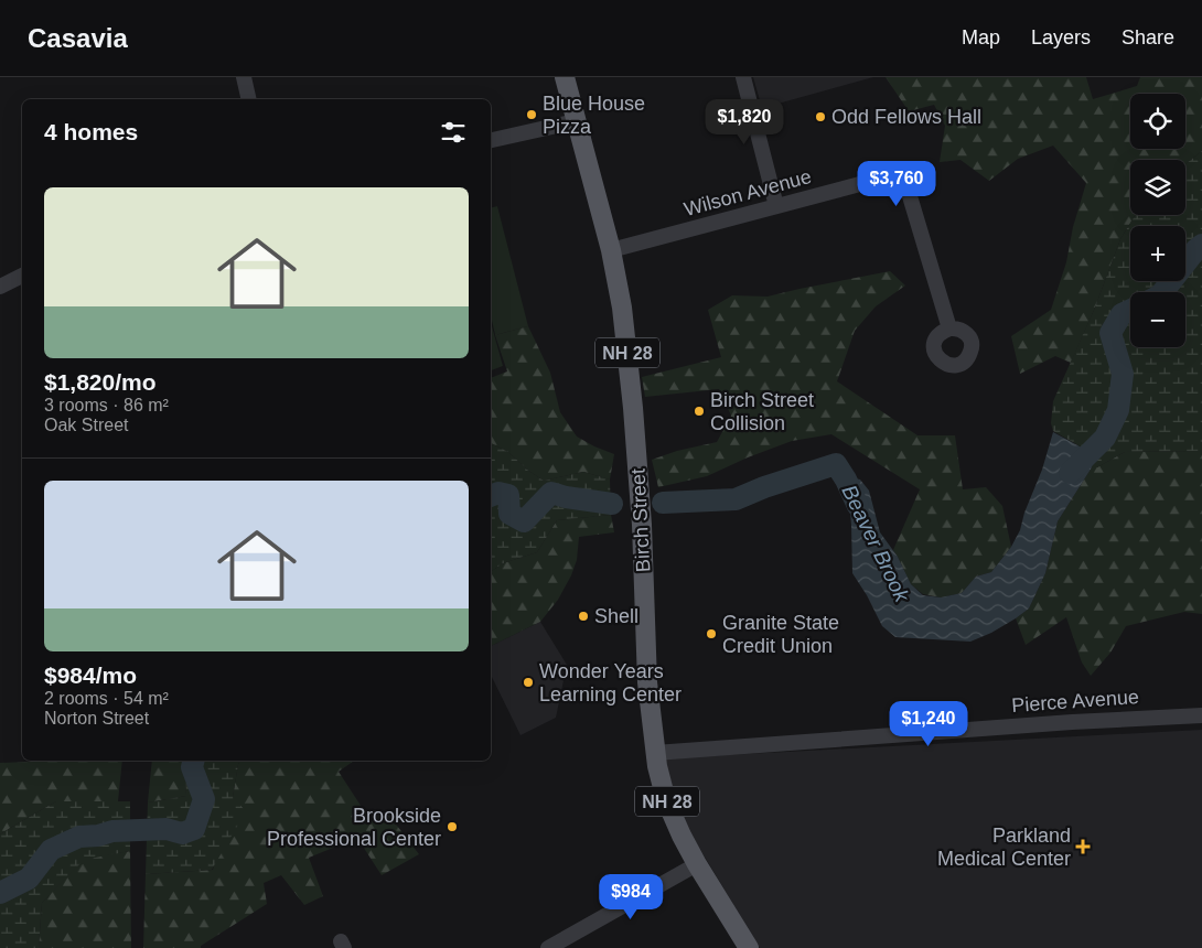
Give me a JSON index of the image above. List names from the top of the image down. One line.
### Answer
{"streets":{"main road":["NH 28","Birch Street"],"street":["Wilson Avenue","Pierce Avenue"]},"crossings":[["Wilson Avenue","Birch Street"],["Birch Street","Pierce Avenue"]],"water":["Beaver Brook"],"places":{"other":["Blue House Pizza","Odd Fellows Hall","Birch Street Collision","Shell","Granite State Credit Union","Wonder Years Learning Center","Brookside Professional Center"],"health":["Parkland Medical Center"]},"page":{"header":"Casavia","nav":["Map","Layers","Share"],"map_buttons":["+","−"],"price":["$1,820","$3,760","$1,240","$984"],"heading":"4 homes","list":[{"name":"$1,820/mo","note":"3 rooms · 86 m² · Oak Street"},{"name":"$984/mo","note":"2 rooms · 54 m² · Norton Street"}]}}
